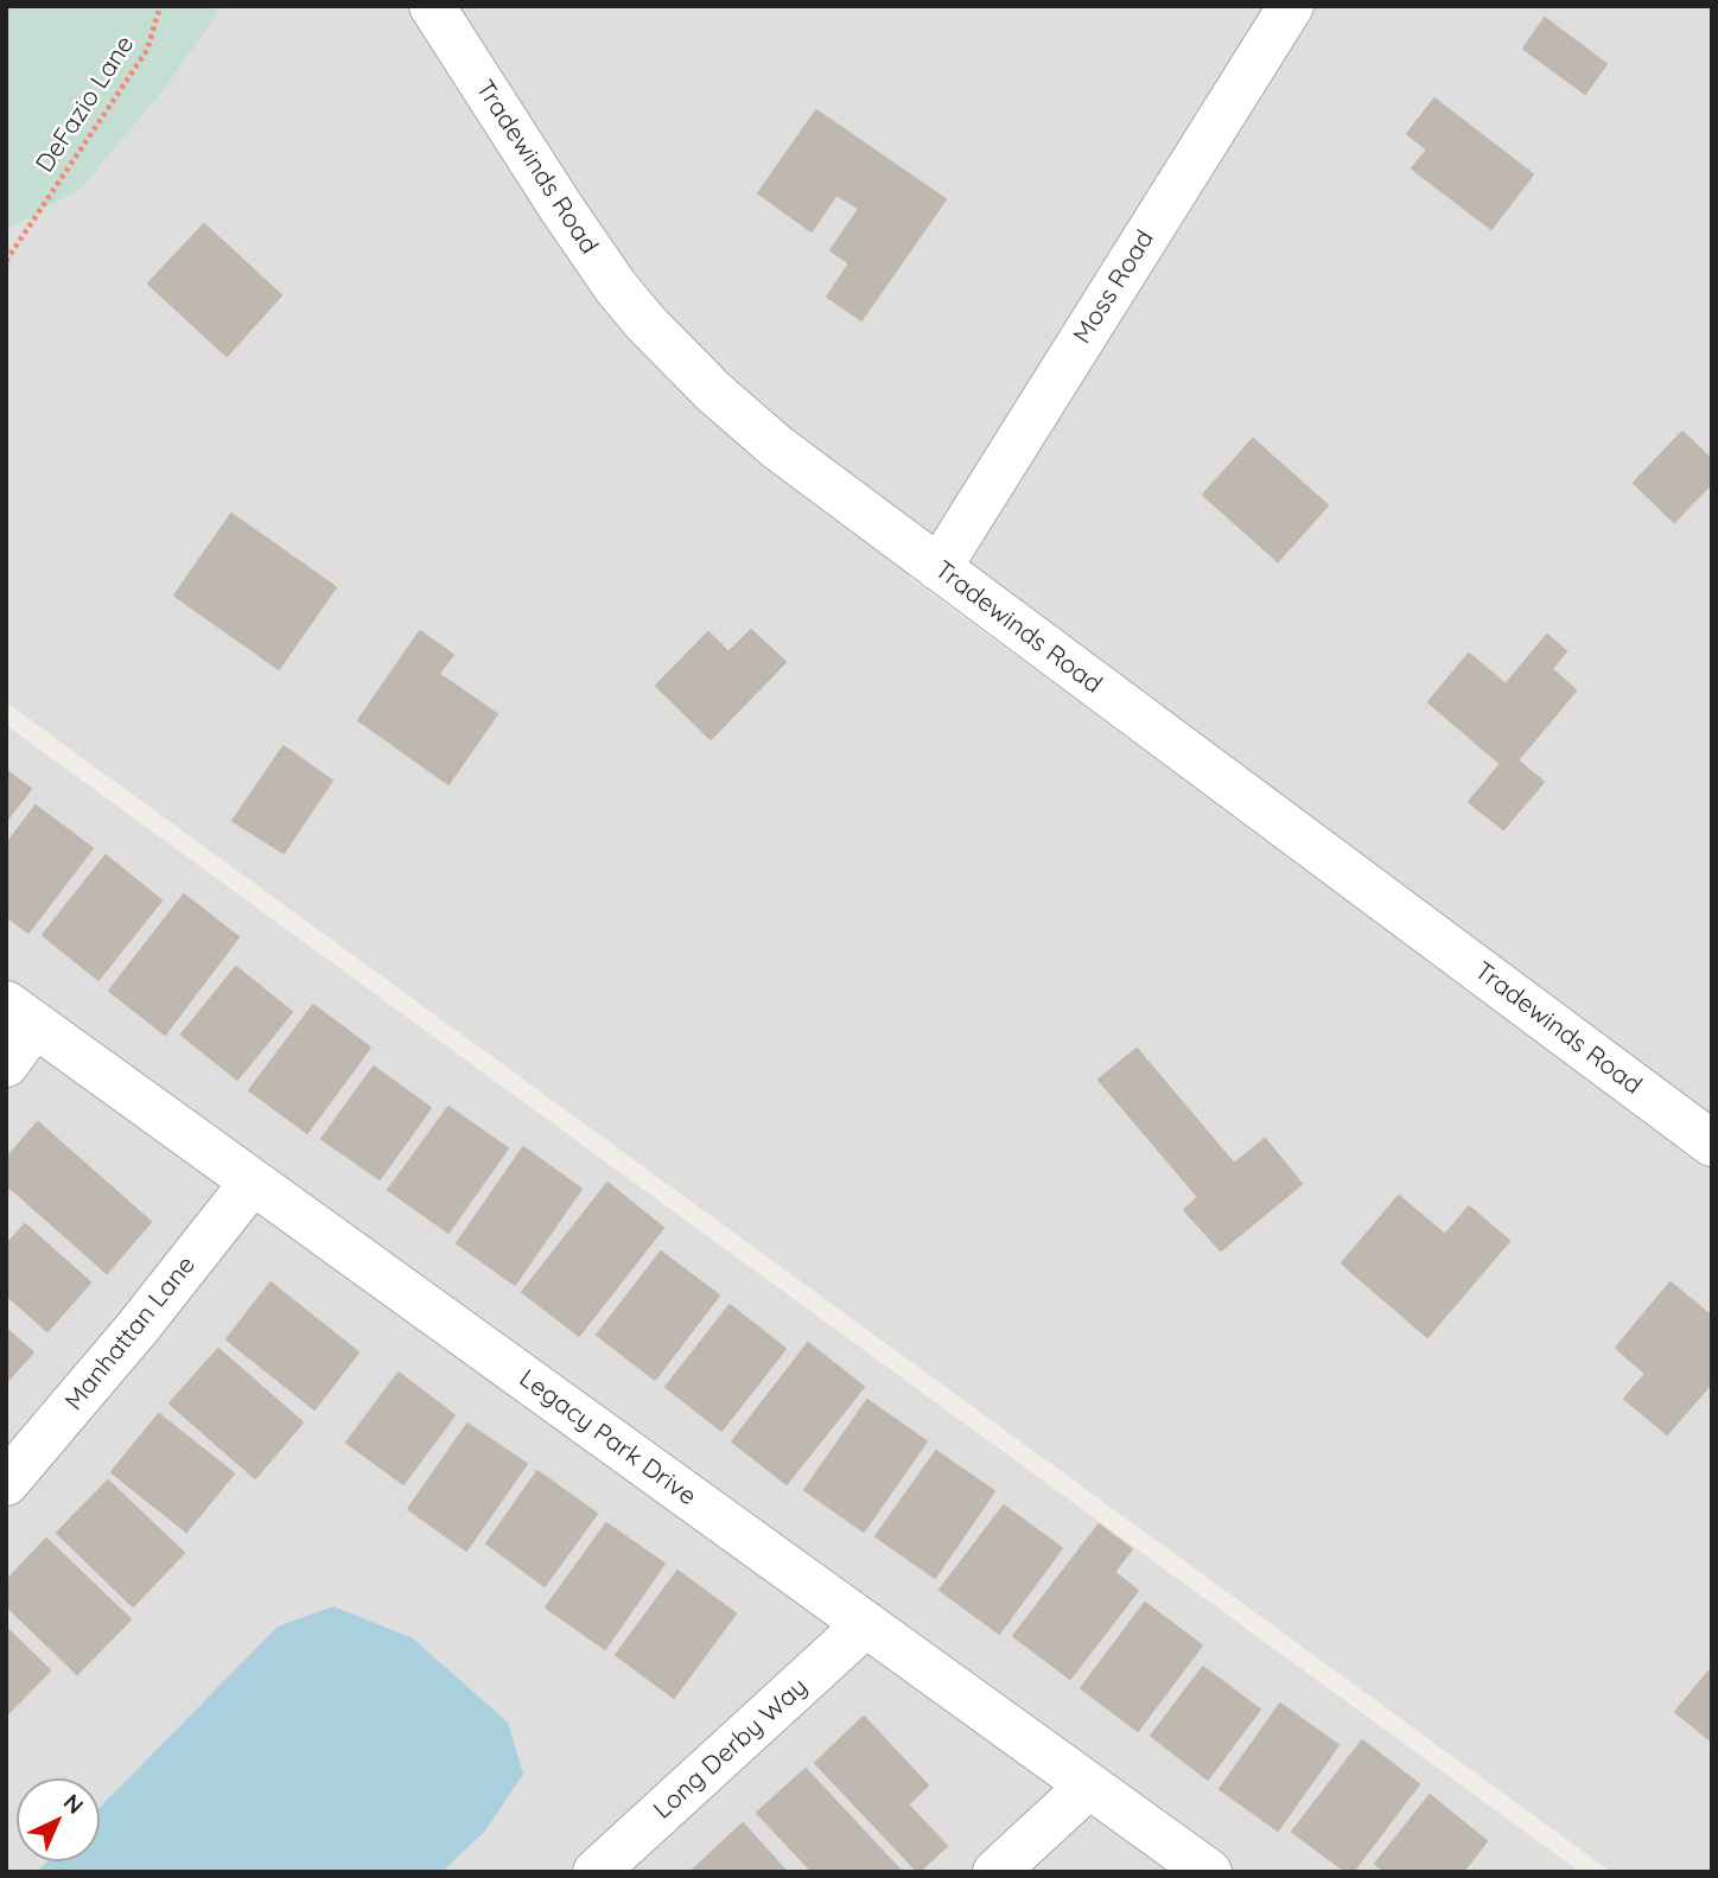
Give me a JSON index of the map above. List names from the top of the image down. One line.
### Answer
{"streets":{"street":["Tradewinds Road","Moss Road","Manhattan Lane","Legacy Park Drive","Long Derby Way"],"path":["DeFazio Lane"]},"crossings":[["Tradewinds Road","Moss Road"],["Manhattan Lane","Legacy Park Drive"],["Legacy Park Drive","Long Derby Way"]],"north":"top right"}
